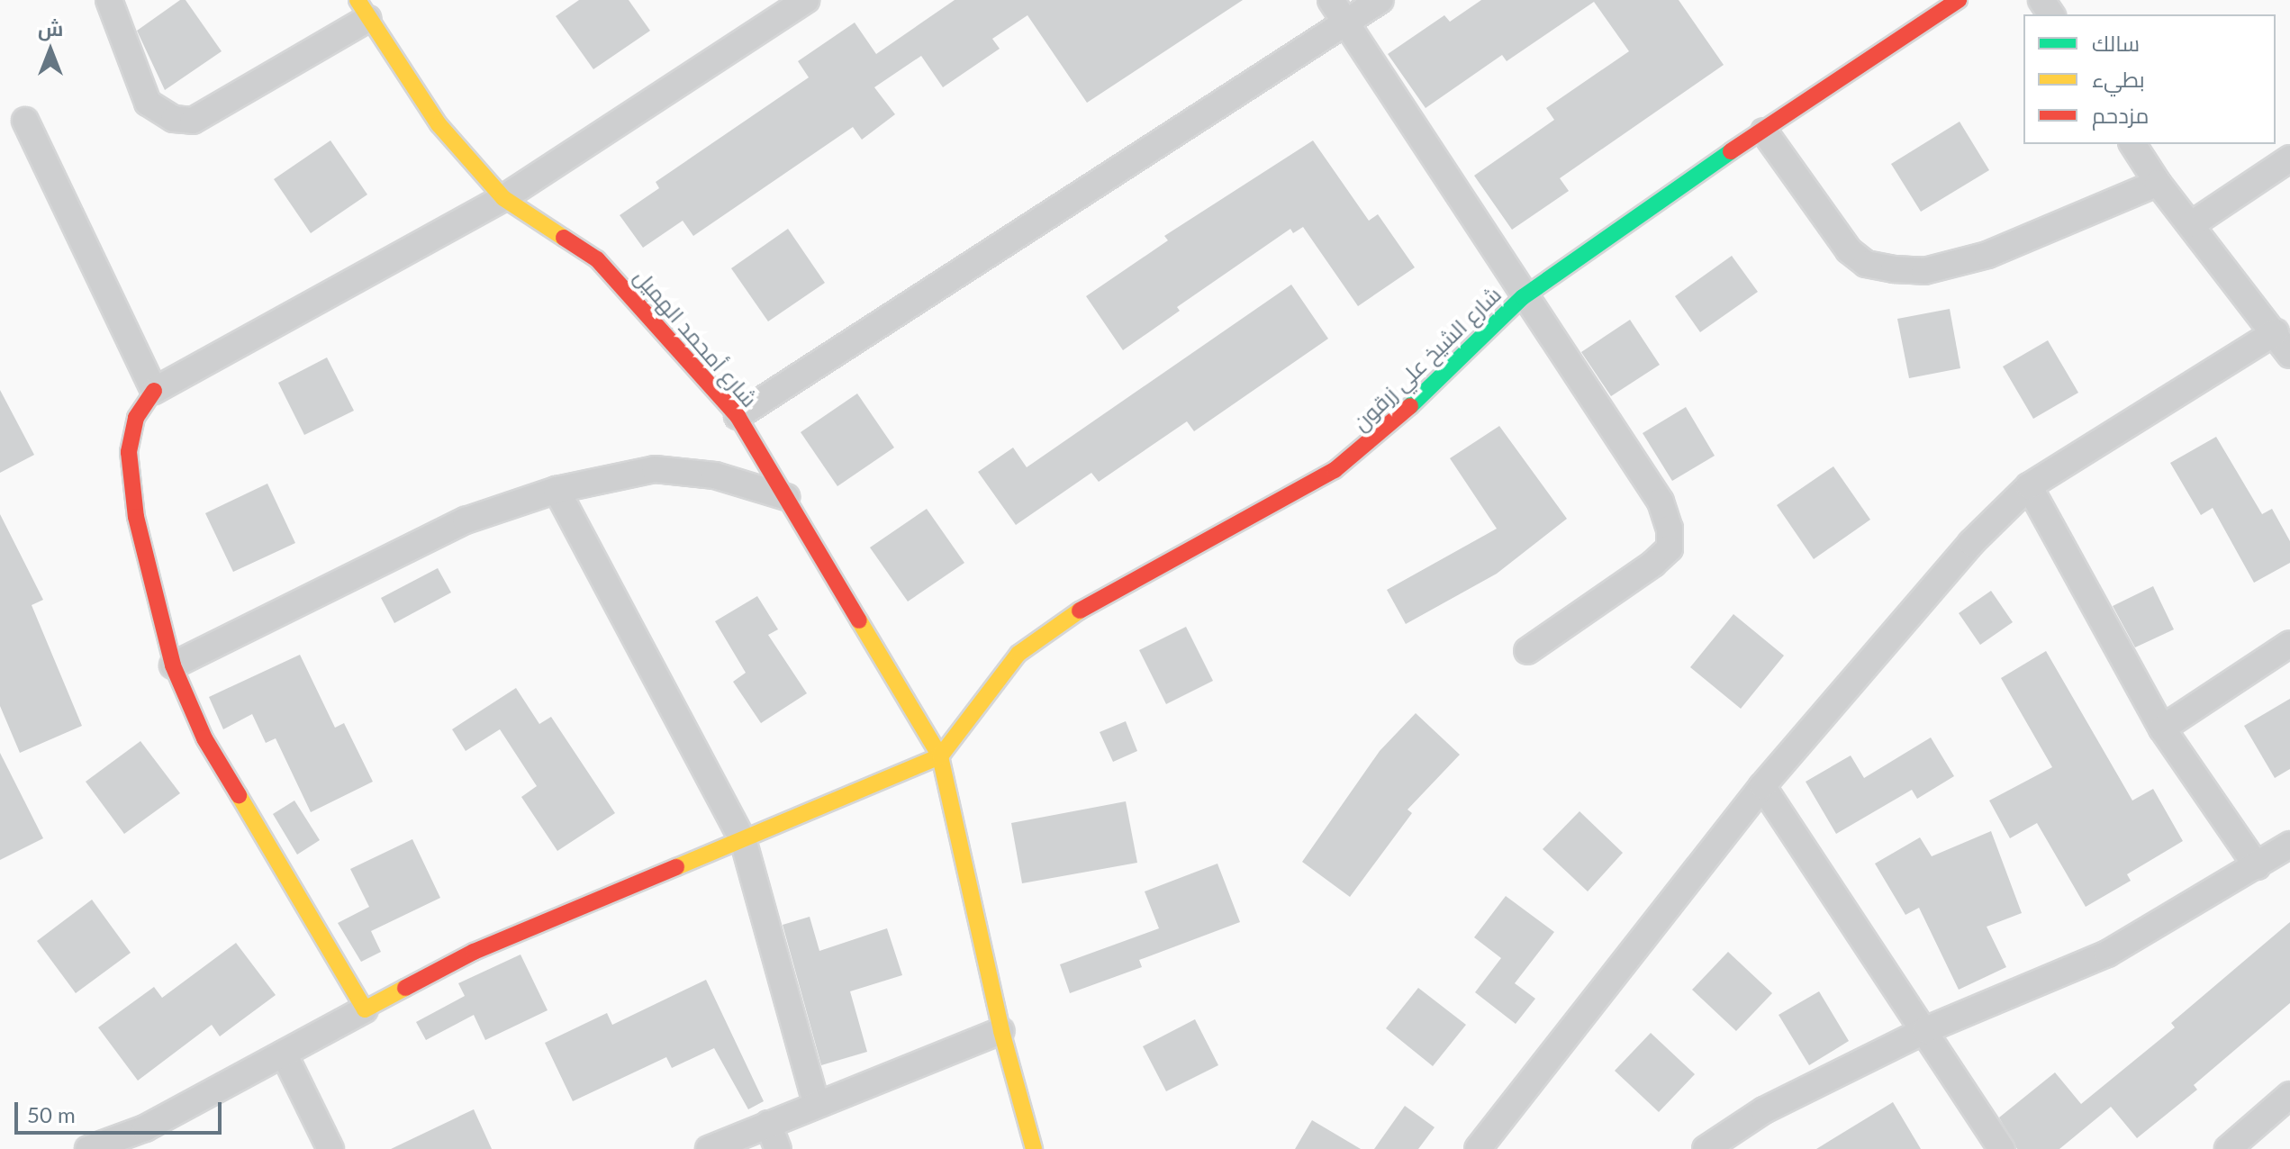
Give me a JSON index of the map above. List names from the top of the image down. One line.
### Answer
{"streets":{"street":["شارع أمحمد الهميل","شارع الشيخ علي زرقون"]},"crossings":[["شارع أمحمد الهميل","شارع الشيخ علي زرقون"]],"legend":["سالك","بطيء","مزدحم"],"scale_bar":"50 m","north":"top"}
